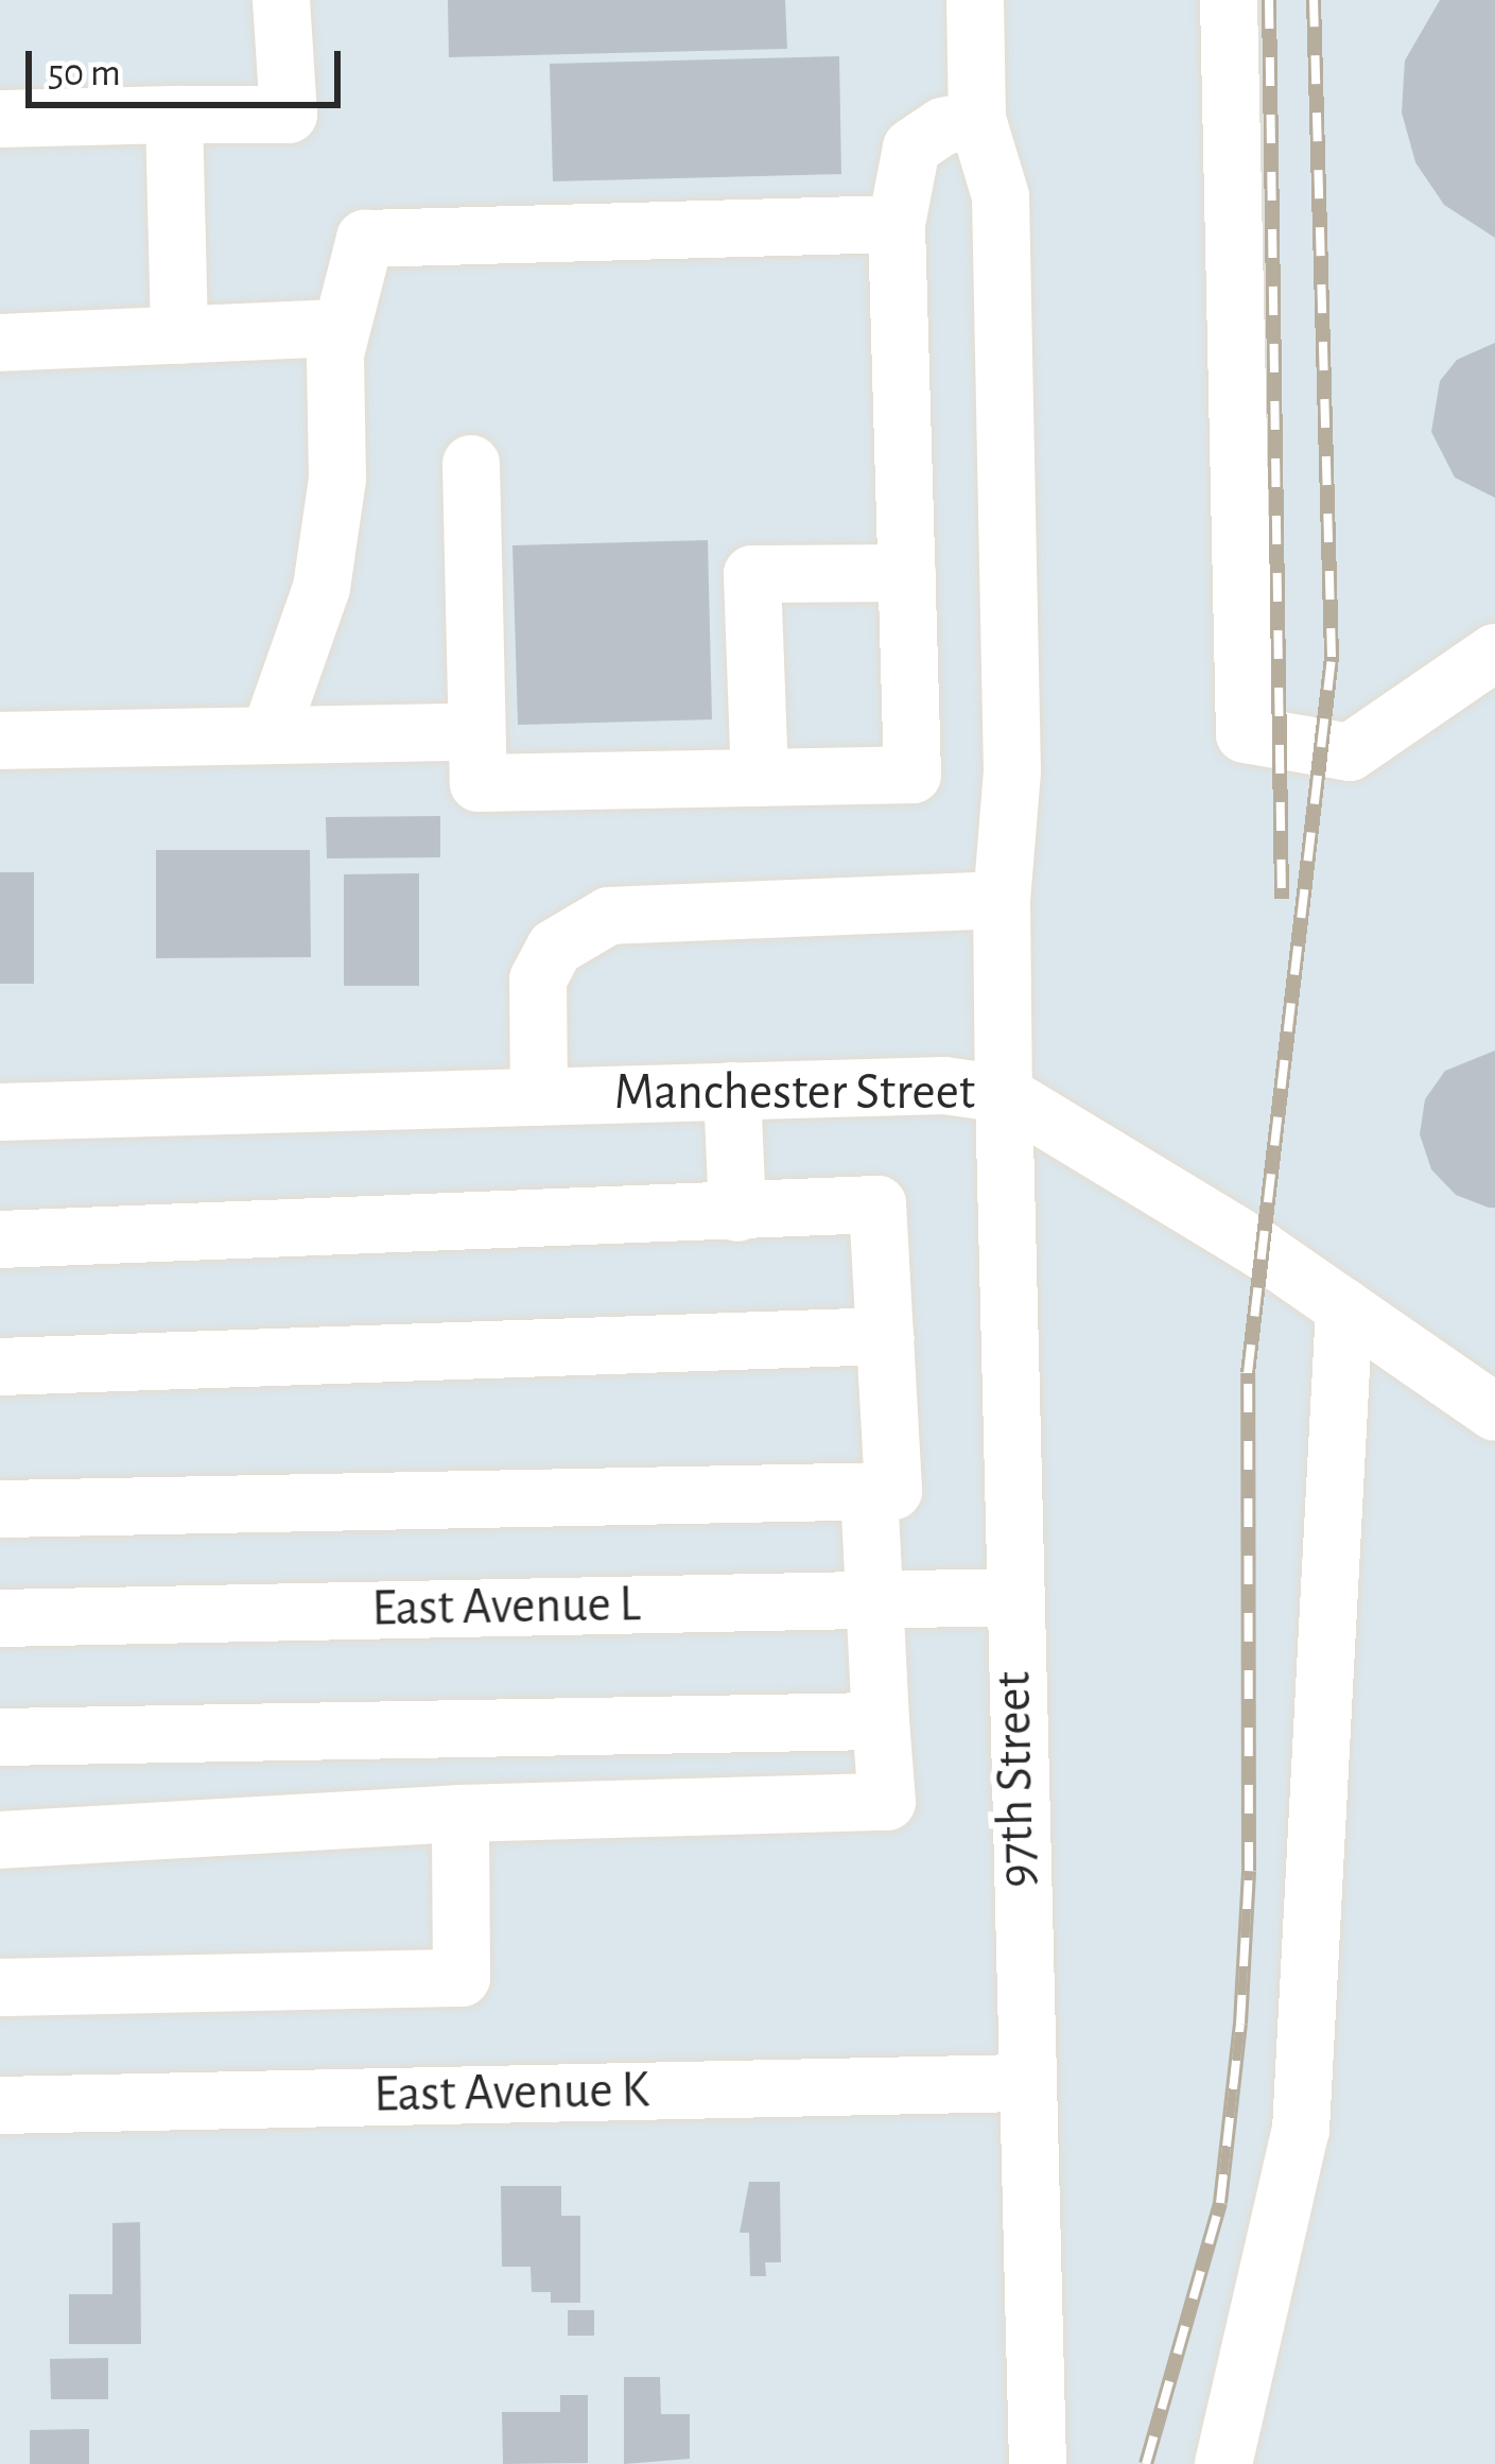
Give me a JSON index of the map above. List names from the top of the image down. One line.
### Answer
{"streets":{"street":["Manchester Street","East Avenue L","97th Street","East Avenue K"]},"crossings":[["Manchester Street","97th Street"],["East Avenue L","97th Street"],["97th Street","East Avenue K"]],"scale_bar":"50 m"}
